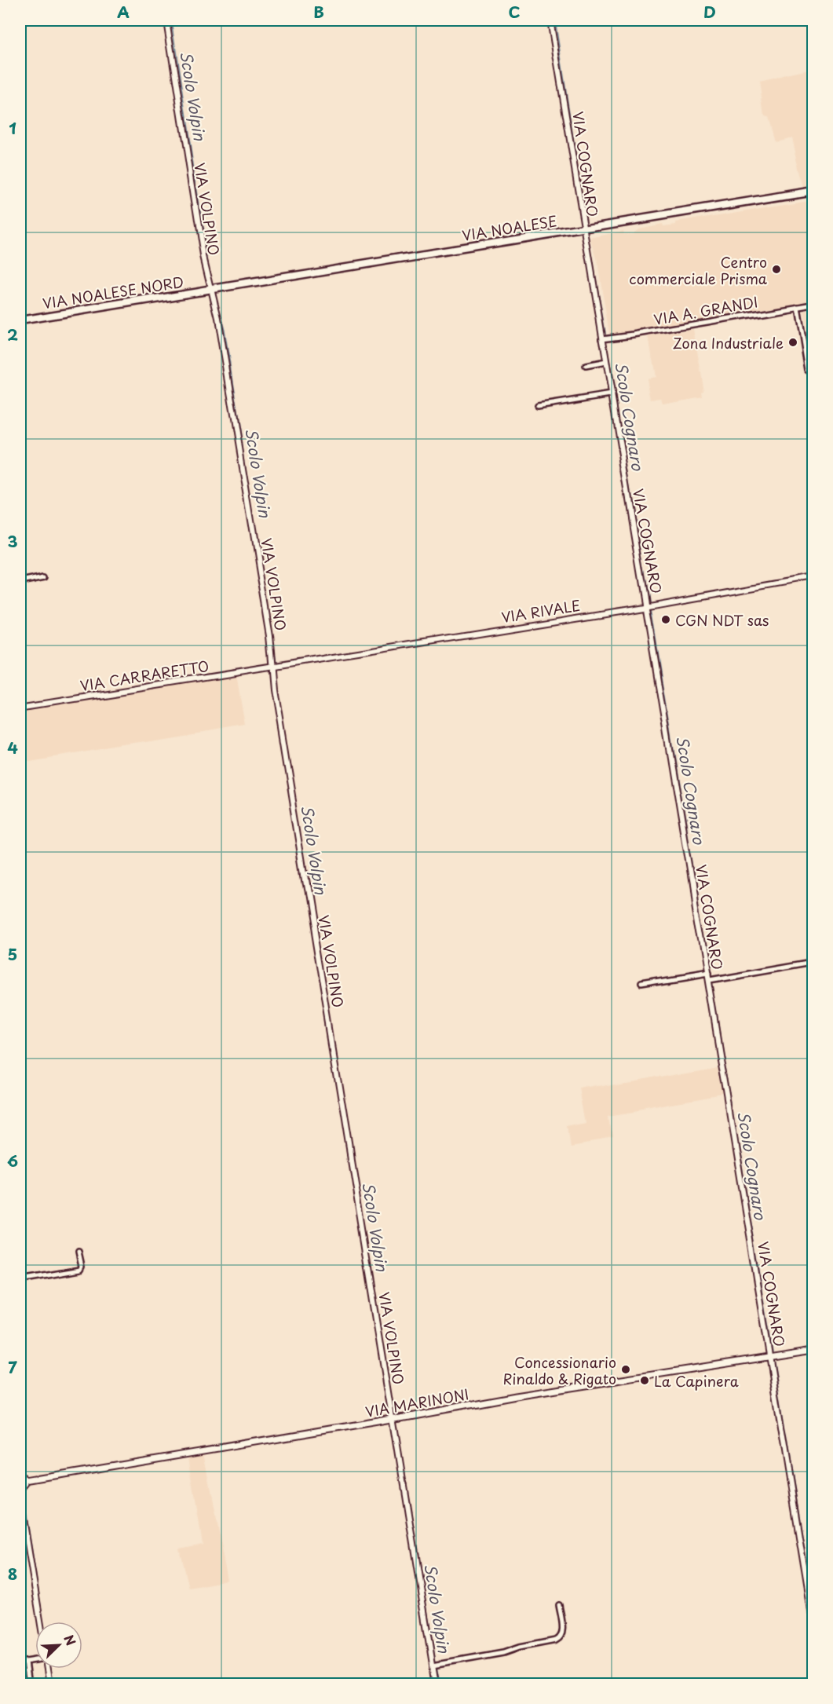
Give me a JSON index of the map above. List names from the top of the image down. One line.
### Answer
{"streets":{"main road":["VIA NOALESE","VIA NOALESE NORD","VIA MARINONI"],"street":["VIA COGNARO","VIA VOLPINO","VIA A. GRANDI","VIA RIVALE","VIA CARRARETTO"]},"crossings":[["VIA COGNARO","VIA NOALESE"],["VIA COGNARO","VIA A. GRANDI"],["VIA COGNARO","VIA RIVALE"],["VIA COGNARO","VIA MARINONI"],["VIA VOLPINO","VIA NOALESE"],["VIA VOLPINO","VIA NOALESE NORD"],["VIA VOLPINO","VIA RIVALE"],["VIA VOLPINO","VIA CARRARETTO"],["VIA VOLPINO","VIA MARINONI"],["VIA NOALESE","VIA NOALESE NORD"],["VIA RIVALE","VIA CARRARETTO"]],"water":["Scolo Volpin","Scolo Cognaro"],"places":["Centro commerciale Prisma","Zona Industriale","CGN NDT sas","Concessionario Rinaldo & Rigato","La Capinera"],"north":"top right","grid":{"columns":["A","B","C","D"],"rows":["1","2","3","4","5","6","7","8"]}}
